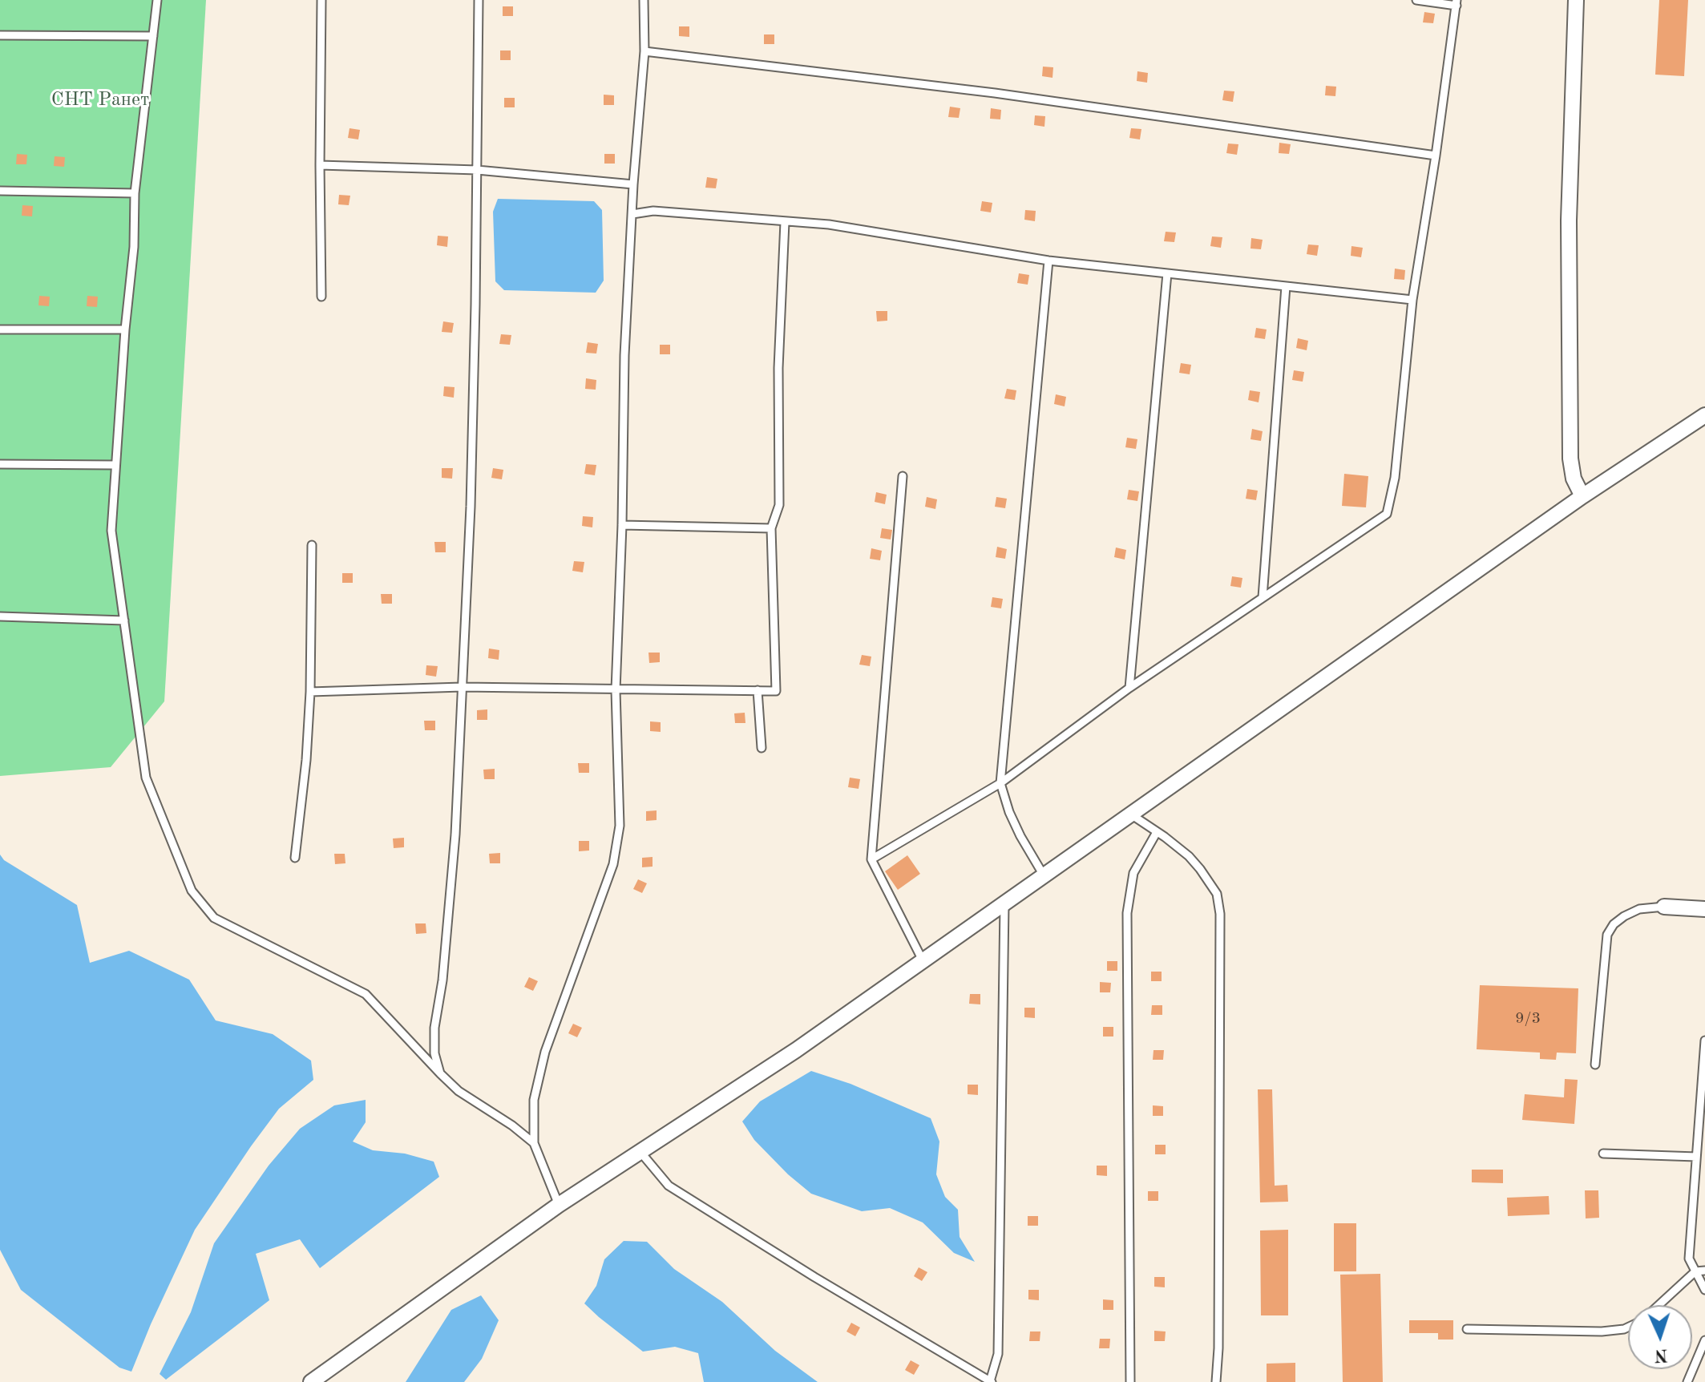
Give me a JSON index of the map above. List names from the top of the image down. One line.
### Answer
{"parks":["СНТ Ранет"],"house_numbers":["9/3"],"north":"bottom"}
